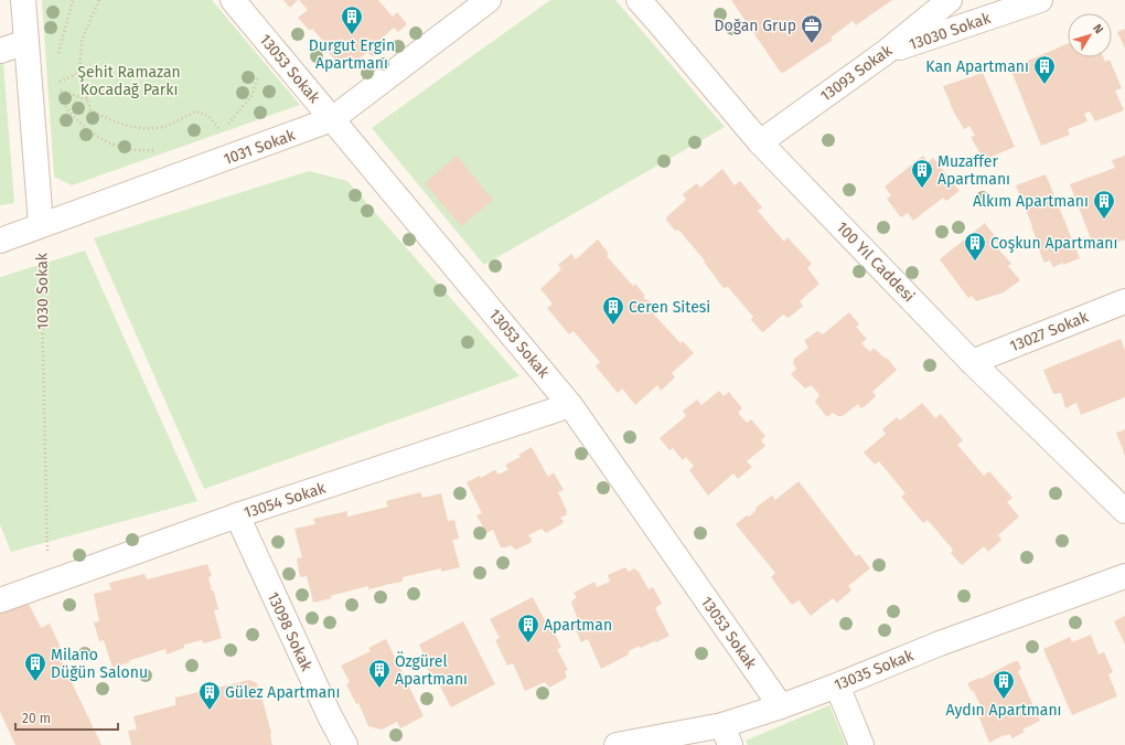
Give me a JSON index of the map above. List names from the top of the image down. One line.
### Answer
{"streets":{"street":["13030 Sokak","13053 Sokak","13093 Sokak","1031 Sokak","100 Yıl Caddesi","13027 Sokak","13054 Sokak","13098 Sokak","13035 Sokak"],"path":["1030 Sokak"]},"crossings":[["13030 Sokak","13093 Sokak"],["13053 Sokak","1031 Sokak"],["13053 Sokak","13054 Sokak"],["13053 Sokak","13035 Sokak"],["13093 Sokak","100 Yıl Caddesi"],["1031 Sokak","1030 Sokak"],["100 Yıl Caddesi","13027 Sokak"],["1030 Sokak","13054 Sokak"],["13054 Sokak","13098 Sokak"]],"parks":["Şehit Ramazan Kocadağ Parkı"],"places":{"building":["Durgut Ergin Apartmanı","Kan Apartmanı","Muzaffer Apartmanı","Alkım Apartmanı","Coşkun Apartmanı","Ceren Sitesi","Apartman","Milano Düğün Salonu","Özgürel Apartmanı","Aydın Apartmanı","Gülez Apartmanı"],"office":["Doğan Grup"]},"scale_bar":"20 m","north":"top right"}
